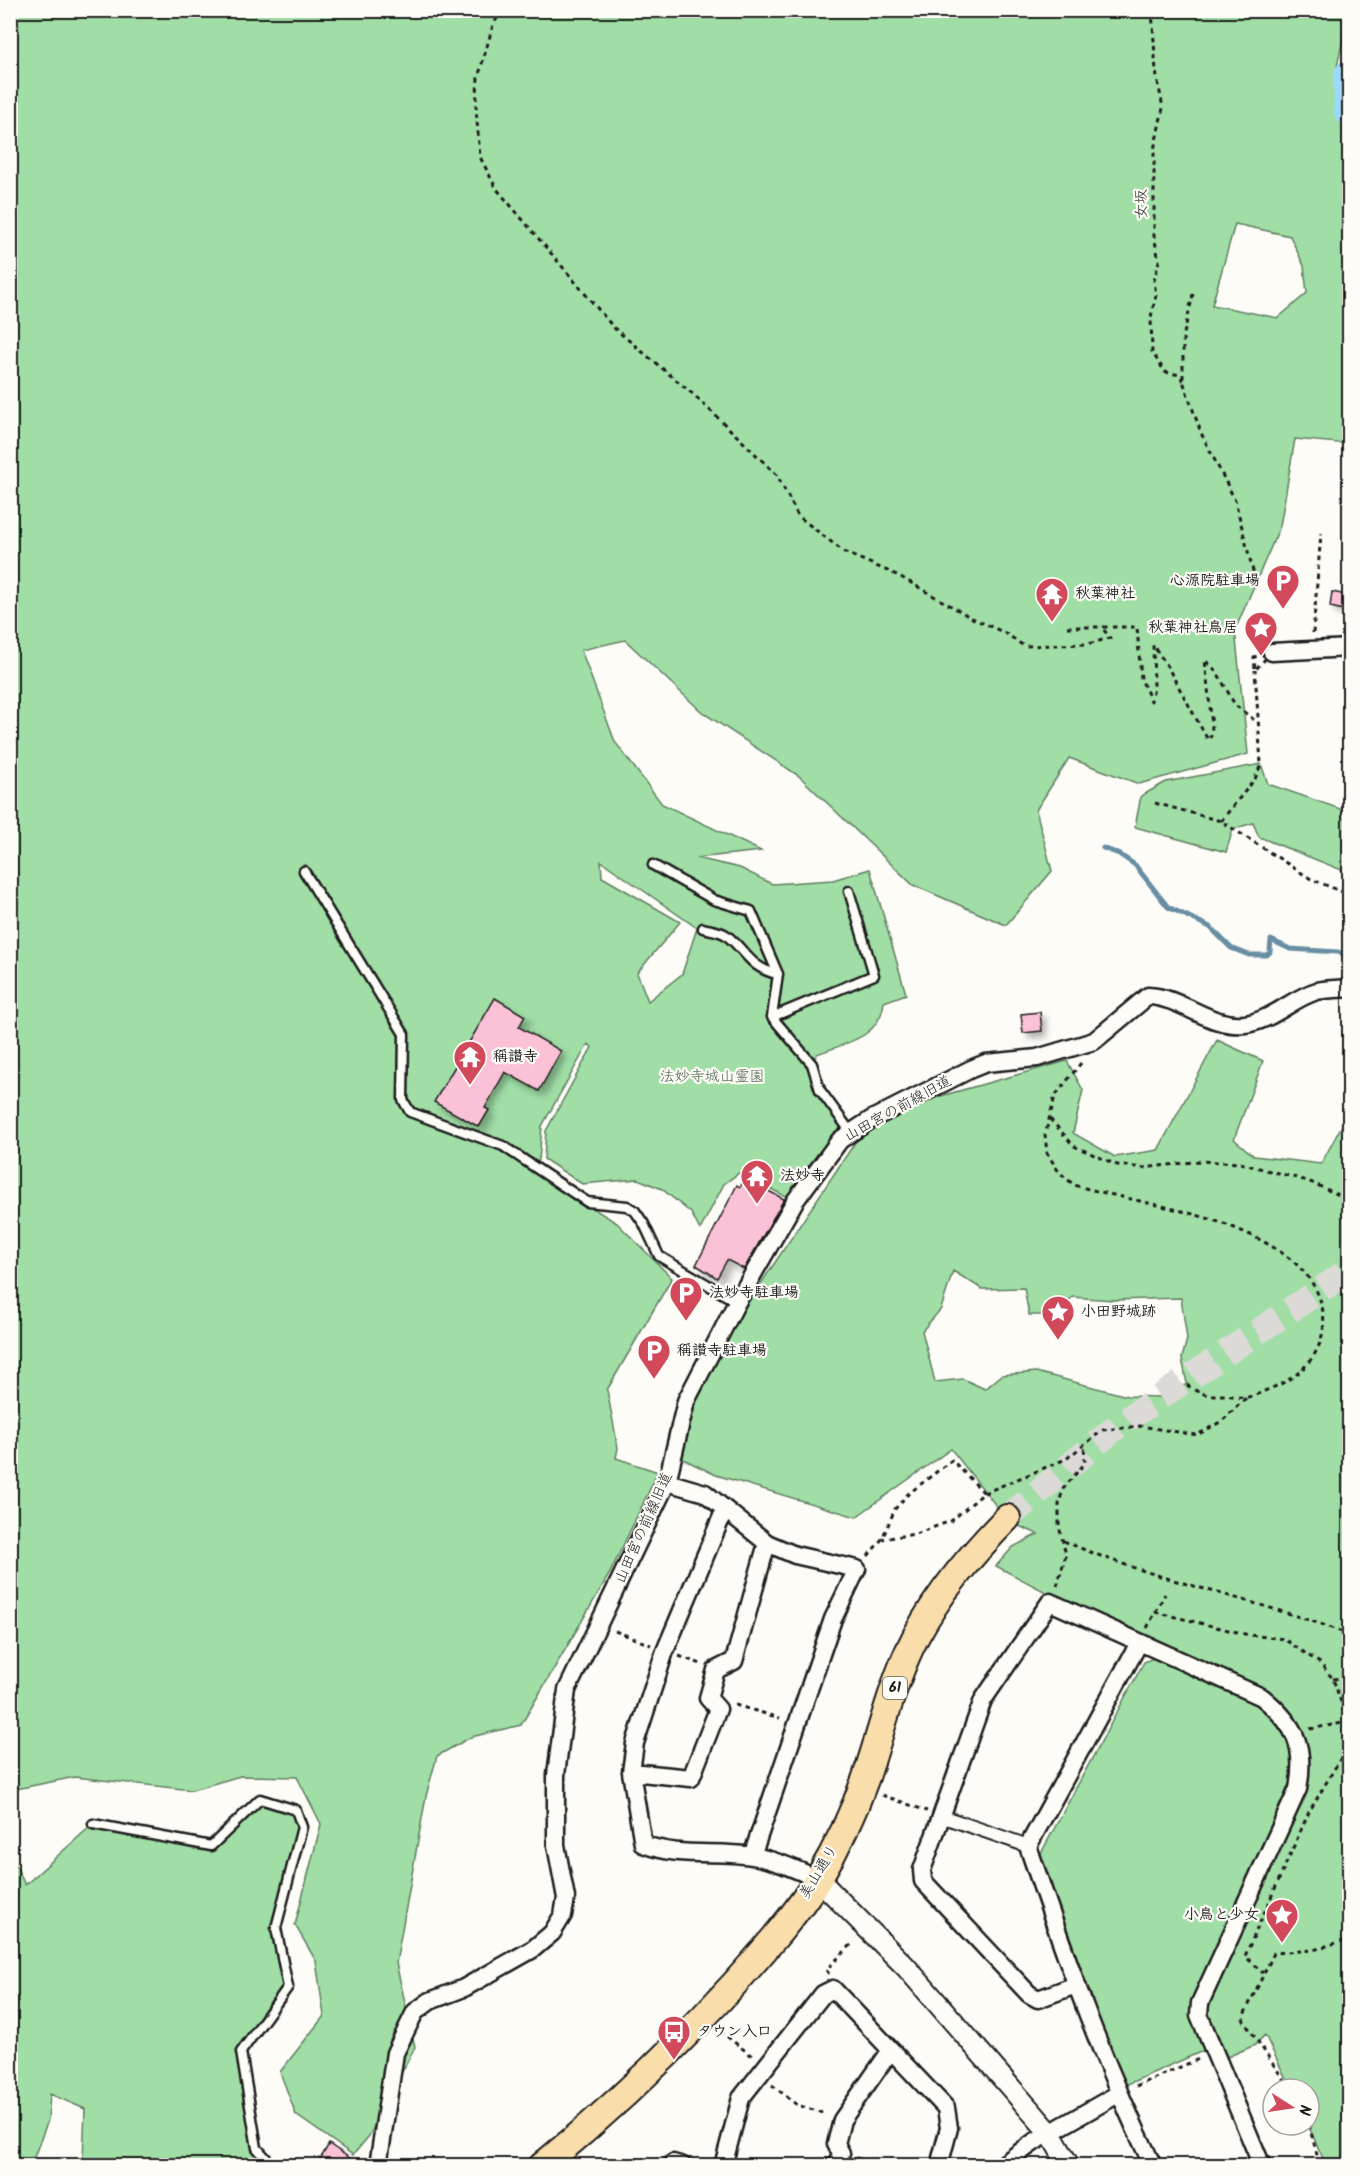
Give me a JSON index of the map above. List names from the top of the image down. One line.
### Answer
{"streets":{"main road":["61","美山通り"],"street":["山田宮の前線旧道"],"path":["女坂"]},"parks":["法妙寺城山霊園"],"places":{"parking":["心源院駐車場","法妙寺駐車場","稱讃寺駐車場"],"temple":["秋葉神社","稱讃寺","法妙寺"],"place":["秋葉神社鳥居","小田野城跡","小鳥と少女"],"bus stop":["タウン入口"]},"north":"right"}
